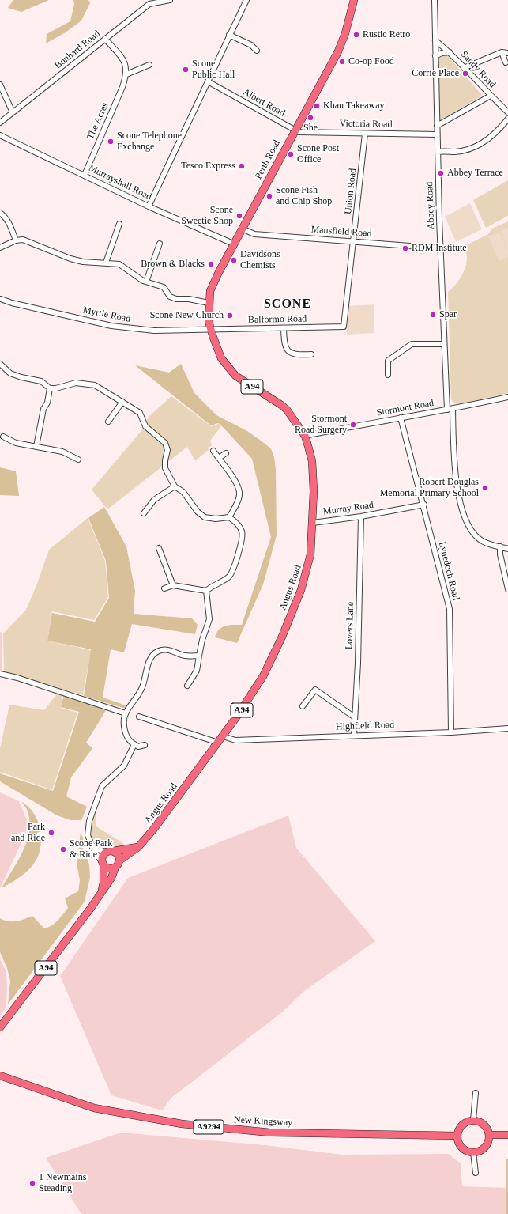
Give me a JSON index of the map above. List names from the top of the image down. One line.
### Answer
{"streets":{"main road":["Perth Road","A94","Angus Road","New Kingsway","A9294"],"street":["Bonhard Road","Sandy Road","Albert Road","The Acres","Victoria Road","Murrayshall Road","Union Road","Abbey Road","Mansfield Road","Myrtle Road","Balformo Road","Stormont Road","Murray Road","Lynedoch Road","Lovers Lane","Highfield Road"]},"crossings":[["Sandy Road","Abbey Road"],["Albert Road","Victoria Road"],["Albert Road","Perth Road"],["The Acres","Murrayshall Road"],["Victoria Road","Perth Road"],["Victoria Road","Union Road"],["Victoria Road","Abbey Road"],["Perth Road","Murrayshall Road"],["Perth Road","Mansfield Road"],["Perth Road","Myrtle Road"],["Perth Road","Balformo Road"],["Perth Road","Angus Road"],["Union Road","Mansfield Road"],["Union Road","Balformo Road"],["Abbey Road","Mansfield Road"],["Abbey Road","Stormont Road"],["Myrtle Road","Balformo Road"],["Myrtle Road","Angus Road"],["Balformo Road","Angus Road"],["A94","Angus Road"],["Stormont Road","Lynedoch Road"],["Stormont Road","Angus Road"],["Murray Road","Lynedoch Road"],["Murray Road","Angus Road"],["Murray Road","Lovers Lane"],["Lynedoch Road","Highfield Road"],["Angus Road","Highfield Road"],["Lovers Lane","Highfield Road"]],"districts":["SCONE"],"places":["Rustic Retro","Co-op Food","Scone Public Hall","Corrie Place","Khan Takeaway","She","Scone Telephone Exchange","Scone Post Office","Tesco Express","Abbey Terrace","Scone Fish and Chip Shop","Scone Sweetie Shop","RDM Institute","Davidsons Chemists","Brown & Blacks","Spar","Scone New Church","Stormont Road Surgery","Robert Douglas Memorial Primary School","Park and Ride","Scone Park & Ride","1 Newmains Steading"]}
